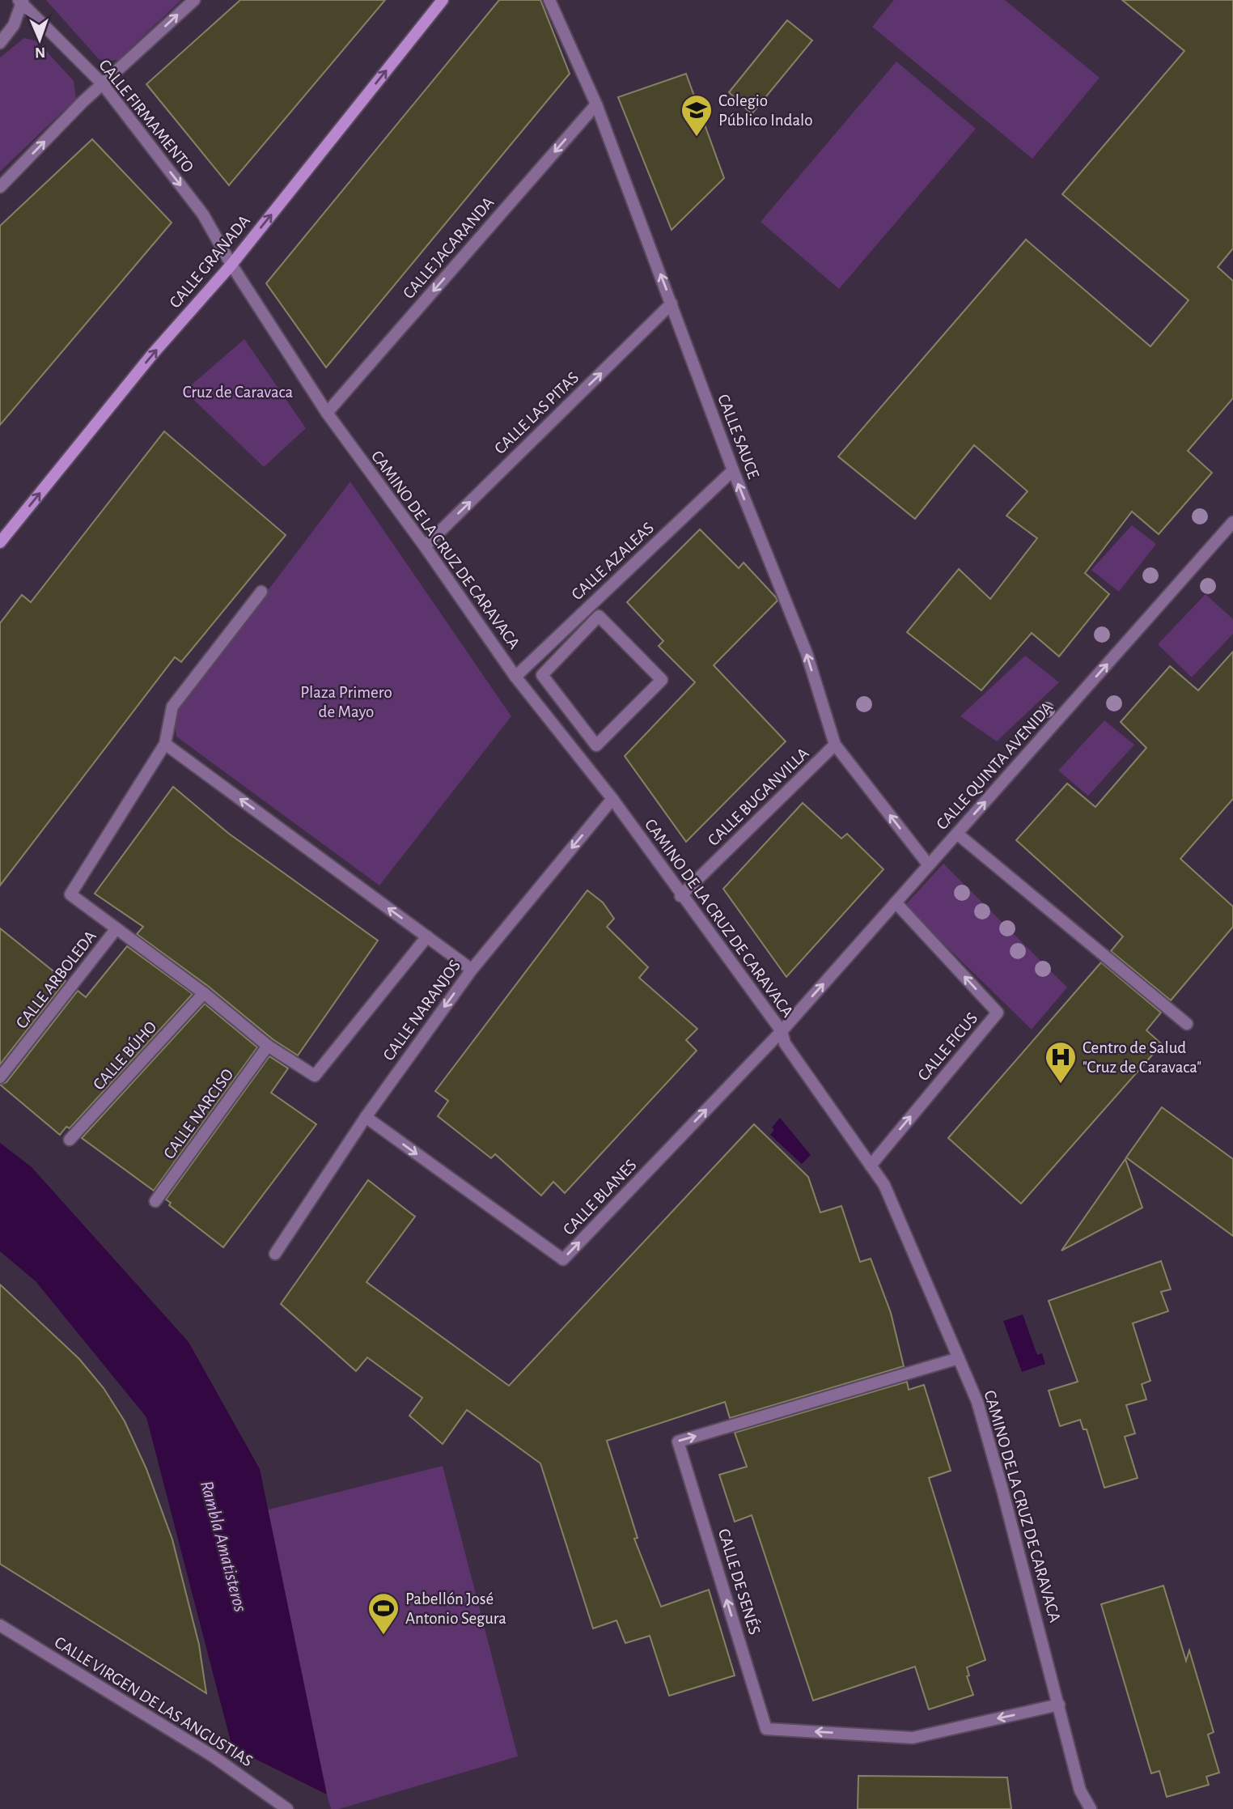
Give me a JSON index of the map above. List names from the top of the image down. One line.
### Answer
{"streets":{"main road":["CALLE GRANADA"],"street":["CALLE FIRMAMENTO","CALLE JACARANDA","CALLE LAS PITAS","CALLE SAUCE","CAMINO DE LA CRUZ DE CARAVACA","CALLE AZALEAS","CALLE QUINTA AVENIDA","CALLE BUGANVILLA","CALLE ARBOLEDA","CALLE NARANJOS","CALLE FICUS","CALLE BÚHO","CALLE NARCISO","CALLE BLANES","CALLE DE SENÉS","CALLE VIRGEN DE LAS ANGUSTIAS"]},"crossings":[["CALLE FIRMAMENTO","CALLE GRANADA"],["CALLE FIRMAMENTO","CAMINO DE LA CRUZ DE CARAVACA"],["CALLE JACARANDA","CALLE SAUCE"],["CALLE JACARANDA","CAMINO DE LA CRUZ DE CARAVACA"],["CALLE GRANADA","CAMINO DE LA CRUZ DE CARAVACA"],["CALLE LAS PITAS","CALLE SAUCE"],["CALLE LAS PITAS","CAMINO DE LA CRUZ DE CARAVACA"],["CALLE SAUCE","CALLE AZALEAS"],["CALLE SAUCE","CALLE QUINTA AVENIDA"],["CALLE SAUCE","CALLE BUGANVILLA"],["CAMINO DE LA CRUZ DE CARAVACA","CALLE AZALEAS"],["CAMINO DE LA CRUZ DE CARAVACA","CALLE QUINTA AVENIDA"],["CAMINO DE LA CRUZ DE CARAVACA","CALLE BUGANVILLA"],["CAMINO DE LA CRUZ DE CARAVACA","CALLE NARANJOS"],["CAMINO DE LA CRUZ DE CARAVACA","CALLE FICUS"],["CAMINO DE LA CRUZ DE CARAVACA","CALLE BLANES"],["CAMINO DE LA CRUZ DE CARAVACA","CALLE DE SENÉS"],["CALLE QUINTA AVENIDA","CALLE FICUS"],["CALLE QUINTA AVENIDA","CALLE BLANES"],["CALLE NARANJOS","CALLE BLANES"]],"one_way":["CALLE FIRMAMENTO","CALLE JACARANDA","CALLE GRANADA","CALLE LAS PITAS","CALLE SAUCE","CALLE QUINTA AVENIDA","CALLE NARANJOS"],"water":["Rambla Amatisteros"],"parks":["Cruz de Caravaca","Plaza Primero de Mayo"],"places":{"school or university":["Colegio Público Indalo"],"hospital":["Centro de Salud \"Cruz de Caravaca\""],"sports":["Pabellón José Antonio Segura"]},"north":"bottom"}
